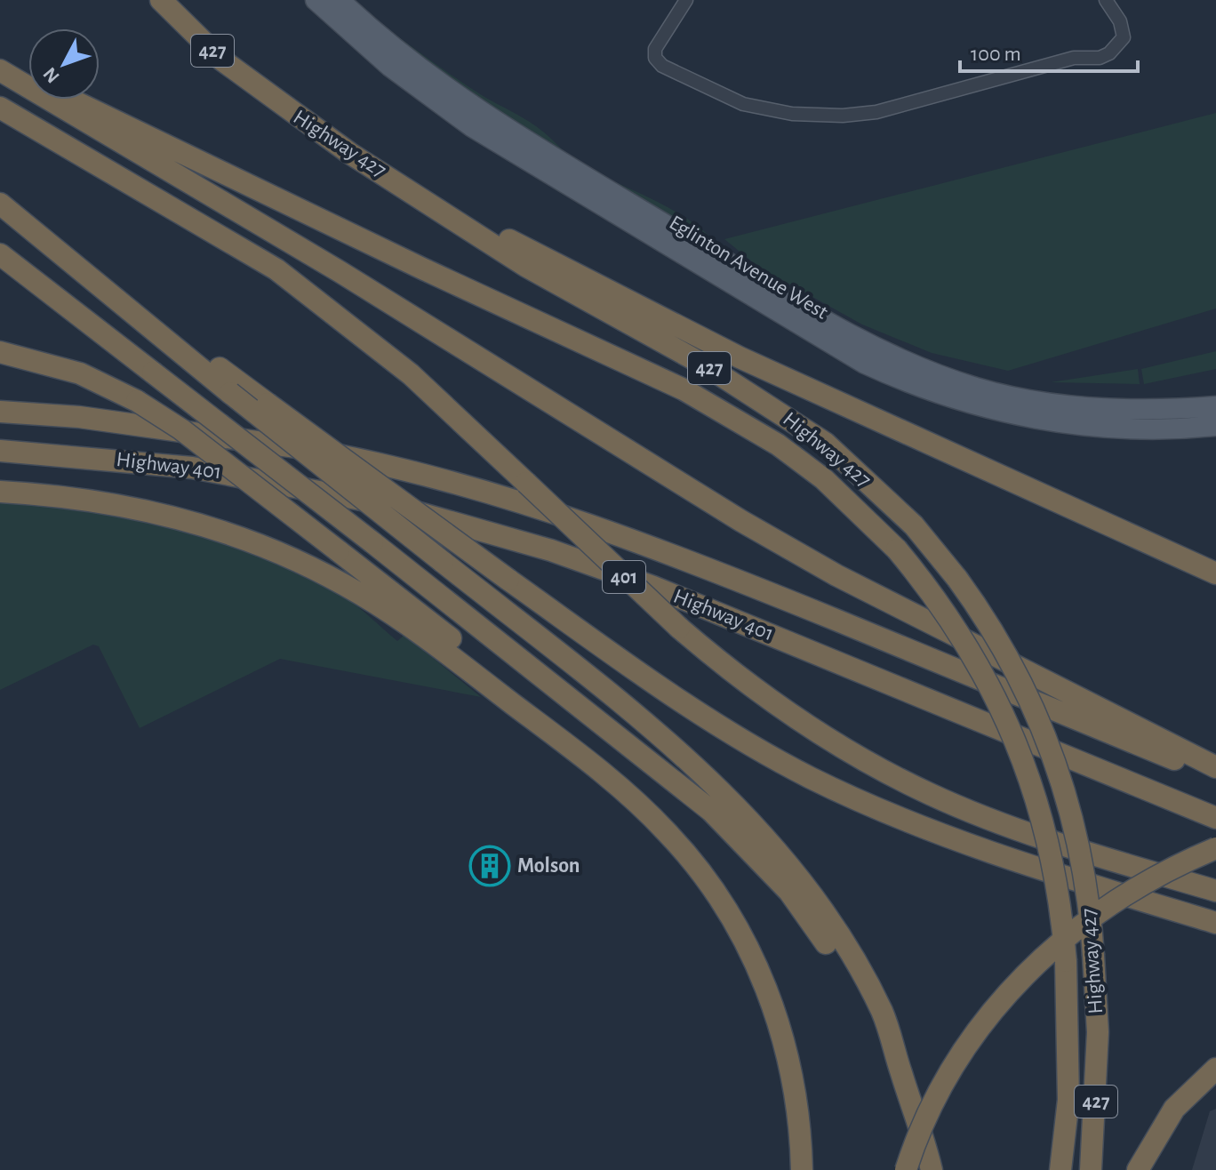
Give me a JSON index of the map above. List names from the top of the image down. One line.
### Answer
{"streets":{"highway":["427","Highway 427","Highway 401","401"],"main road":["Eglinton Avenue West"]},"places":{"building":["Molson"]},"scale_bar":"100 m","north":"bottom left"}
